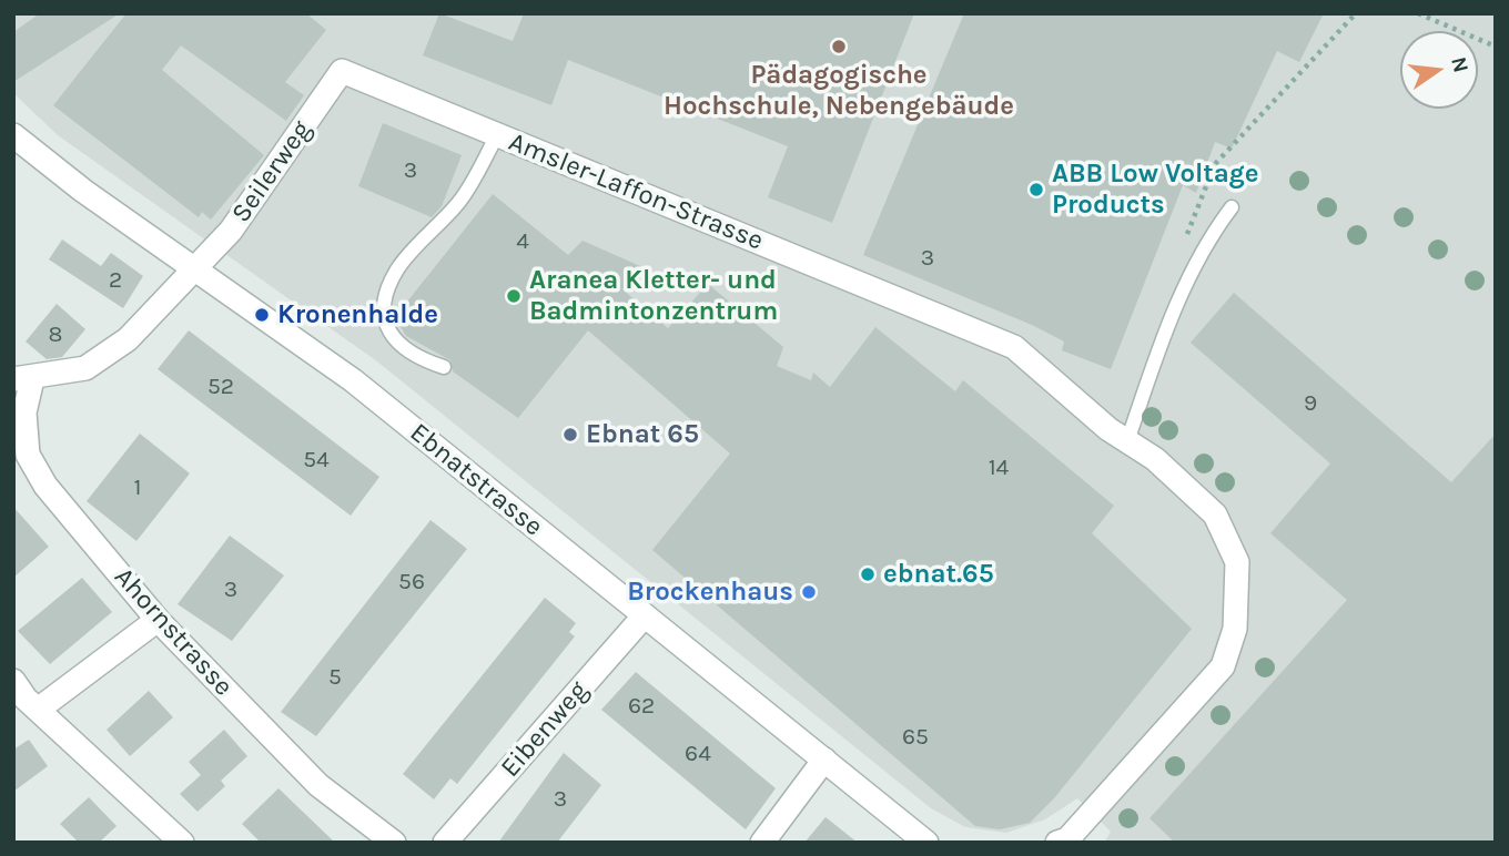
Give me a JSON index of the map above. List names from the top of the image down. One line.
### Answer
{"streets":{"street":["Seilerweg","Amsler-Laffon-Strasse","Ebnatstrasse","Ahornstrasse","Eibenweg"]},"crossings":[["Seilerweg","Amsler-Laffon-Strasse"],["Seilerweg","Ebnatstrasse"],["Ebnatstrasse","Eibenweg"]],"places":["Pädagogische Hochschule, Nebengebäude","ABB Low Voltage Products","Aranea Kletter- und Badmintonzentrum","Kronenhalde","Ebnat 65","ebnat.65","Brockenhaus"],"house_numbers":["3","4","3","2","8","52","9","54","14","1","56","3","5","62","65","64","3"],"north":"right"}
